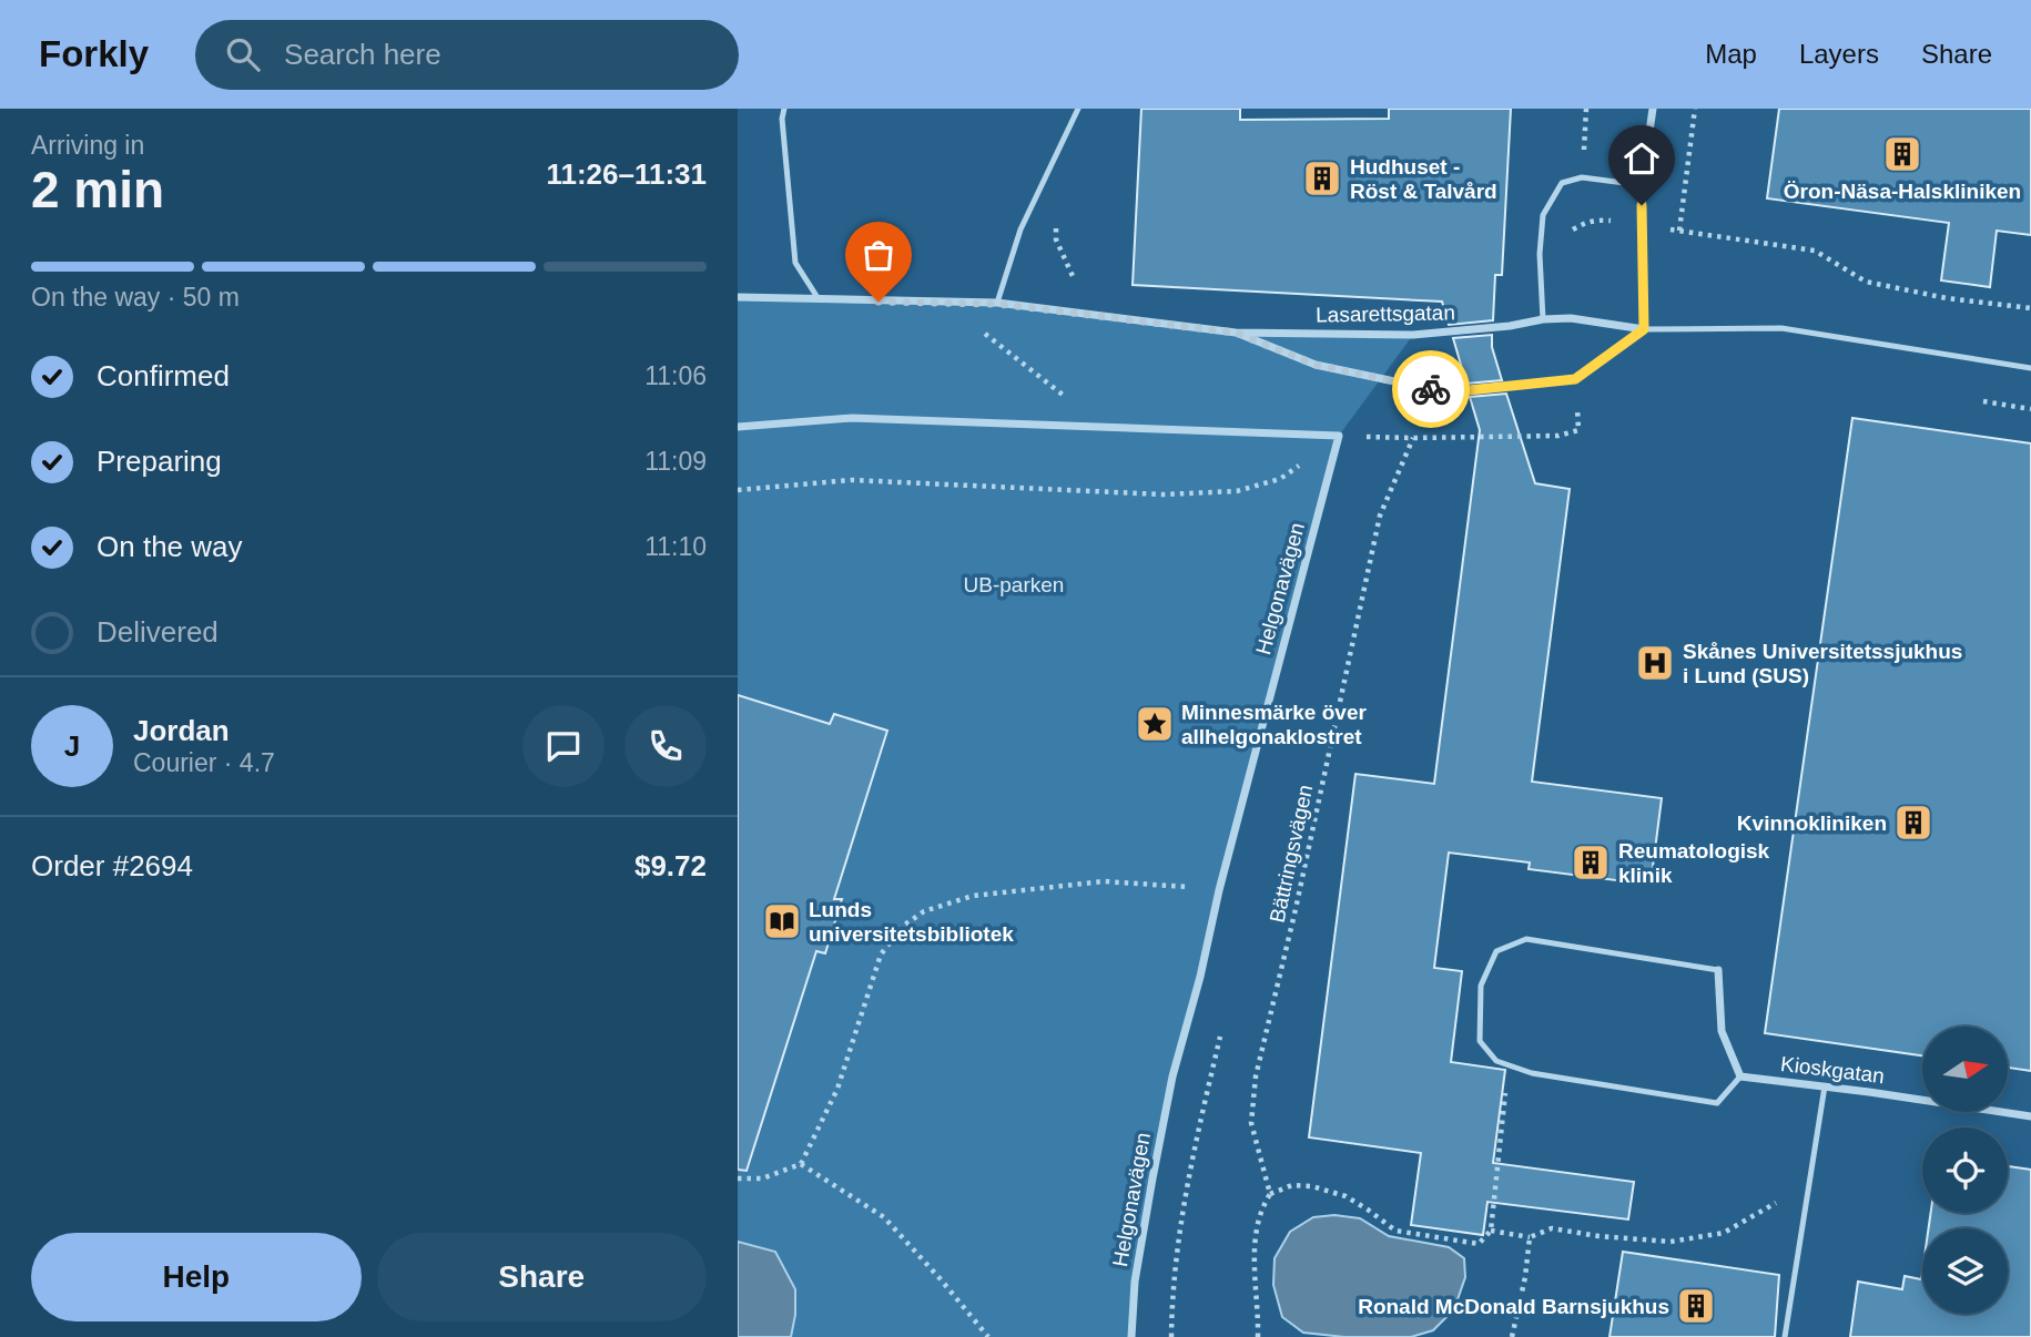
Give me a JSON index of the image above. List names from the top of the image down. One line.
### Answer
{"streets":{"street":["Lasarettsgatan","Helgonavägen","Kioskgatan"],"path":["Bättringsvägen"]},"parks":["UB-parken"],"places":{"building":["Öron-Näsa-Halskliniken","Hudhuset - Röst & Talvård","Kvinnokliniken","Reumatologisk klinik","Ronald McDonald Barnsjukhus"],"hospital":["Skånes Universitetssjukhus i Lund (SUS)"],"place":["Minnesmärke över allhelgonaklostret"],"library":["Lunds universitetsbibliotek"]},"north":"right","page":{"header":"Forkly","search":"Search here","nav":["Map","Layers","Share"],"heading":["2 min","Arriving in","11:26–11:31"],"panel":["Jordan","Courier · 4.7","Order #2694","$9.72"],"bar":"On the way · 50 m","list":[["Confirmed","11:06"],["Preparing","11:09"],["On the way","11:10"],"Delivered"],"round":"J","buttons":["Help","Share"]}}
